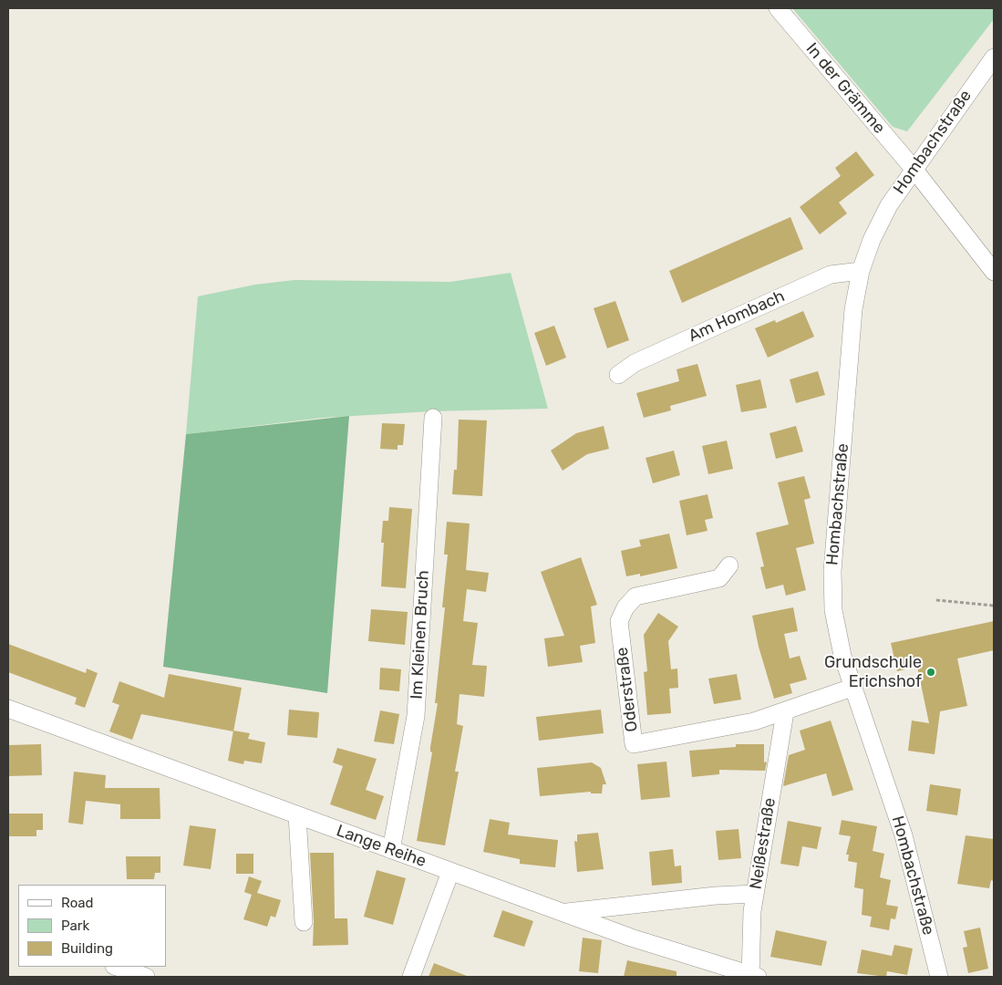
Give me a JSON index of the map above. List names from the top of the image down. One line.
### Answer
{"streets":{"street":["In der Grämme","Hombachstraße","Am Hombach","Im Kleinen Bruch","Oderstraße","Neißestraße","Lange Reihe"]},"crossings":[["In der Grämme","Hombachstraße"],["Hombachstraße","Am Hombach"],["Hombachstraße","Oderstraße"],["Im Kleinen Bruch","Lange Reihe"],["Oderstraße","Neißestraße"],["Neißestraße","Lange Reihe"]],"places":["Grundschule Erichshof"],"legend":["Road","Park","Building"]}
